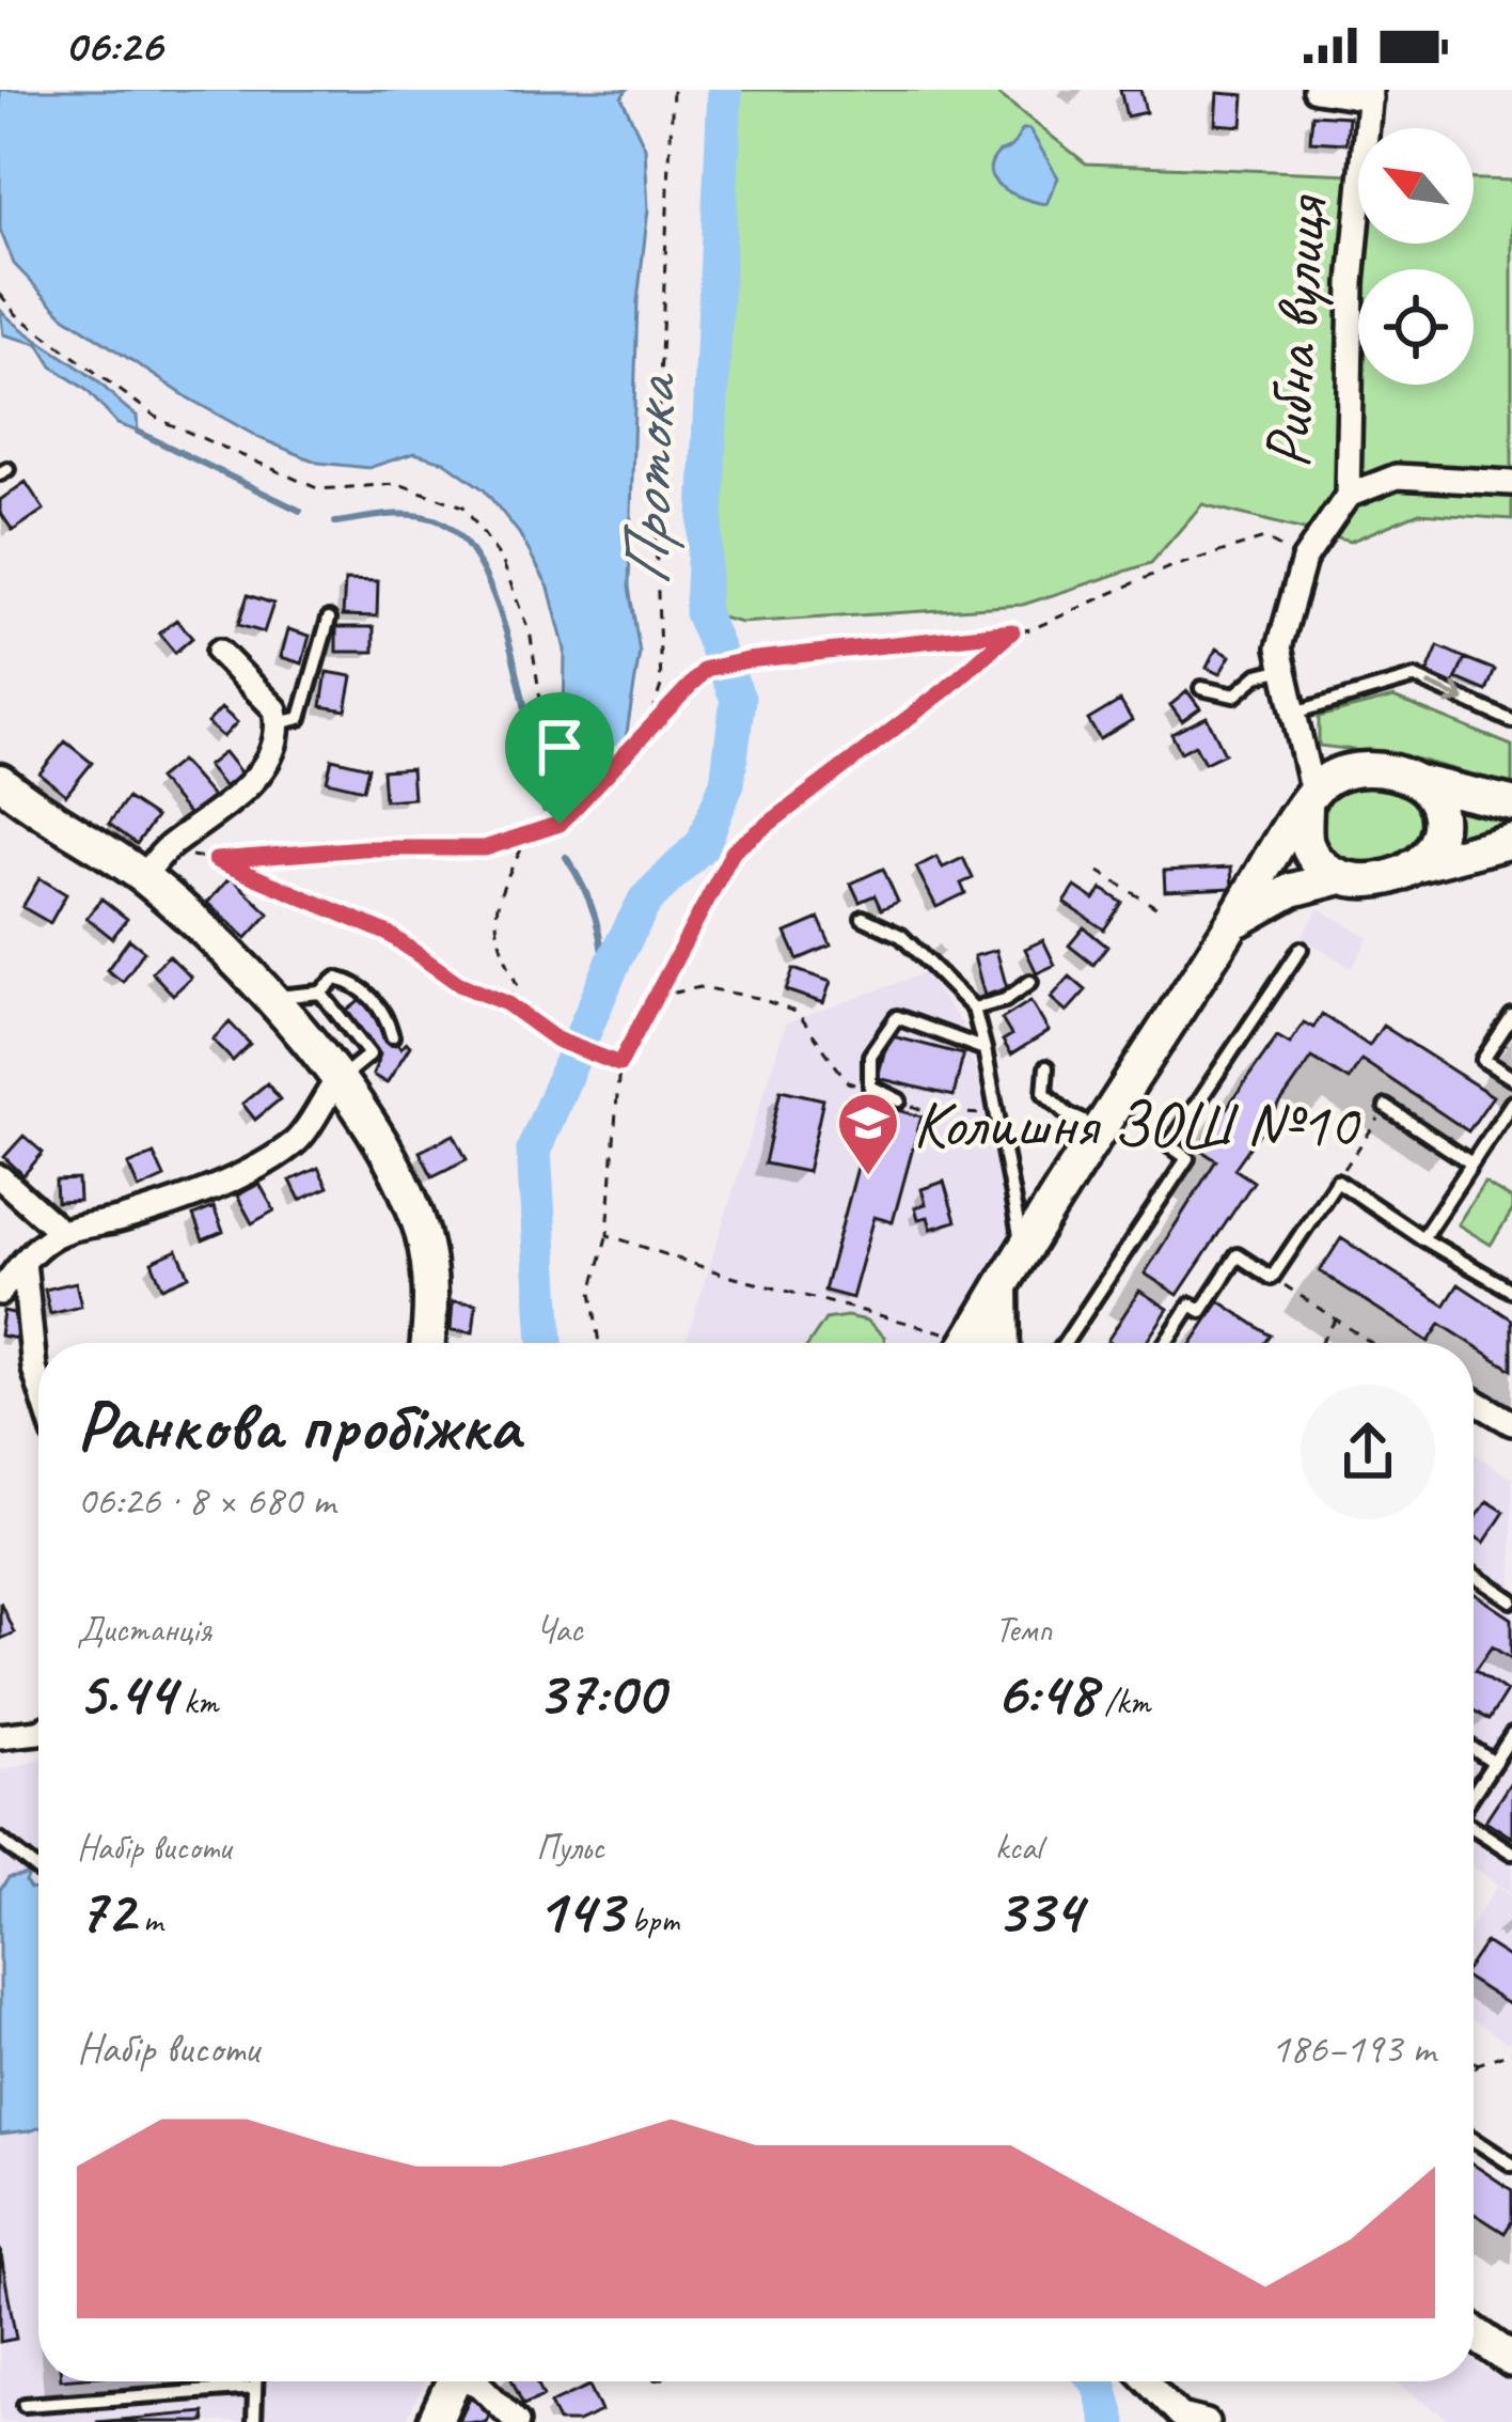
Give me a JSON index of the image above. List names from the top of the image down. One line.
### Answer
{"streets":{"street":["Рибна вулиця"]},"water":["Протока"],"places":{"school or university":["Колишня ЗОШ №10"]},"north":"top left","page":{"status":"06:26","heading":["Ранкова пробіжка","06:26 · 8 × 680 m"],"stats":[["Дистанція","5.44 km"],["Час","37:00"],["Темп","6:48 /km"],["Набір висоти","72 m"],["Пульс","143 bpm"],["kcal","334"]],"chart":["Набір висоти","186–193 m"]}}
